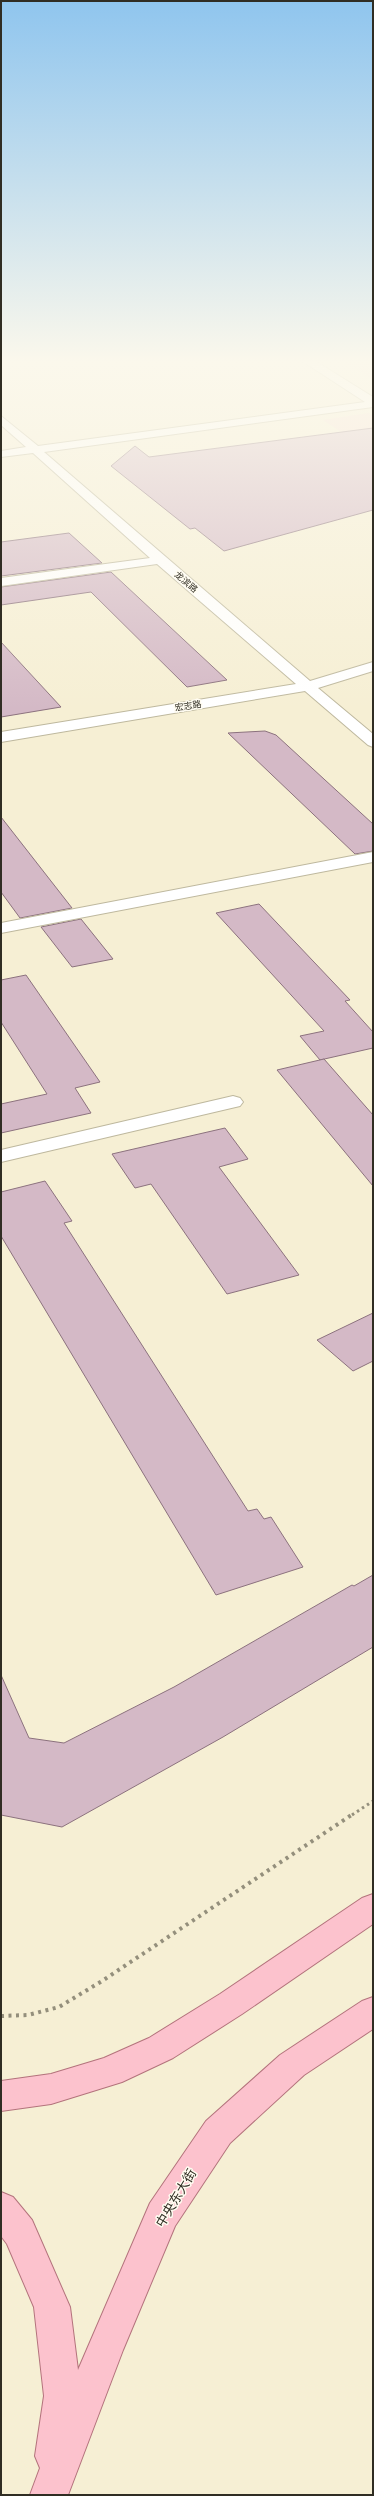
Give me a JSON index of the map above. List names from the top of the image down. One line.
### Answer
{"streets":{"main road":["中央东大街"],"street":["龙滨路","宏志路"]},"crossings":[["龙滨路","宏志路"]]}
